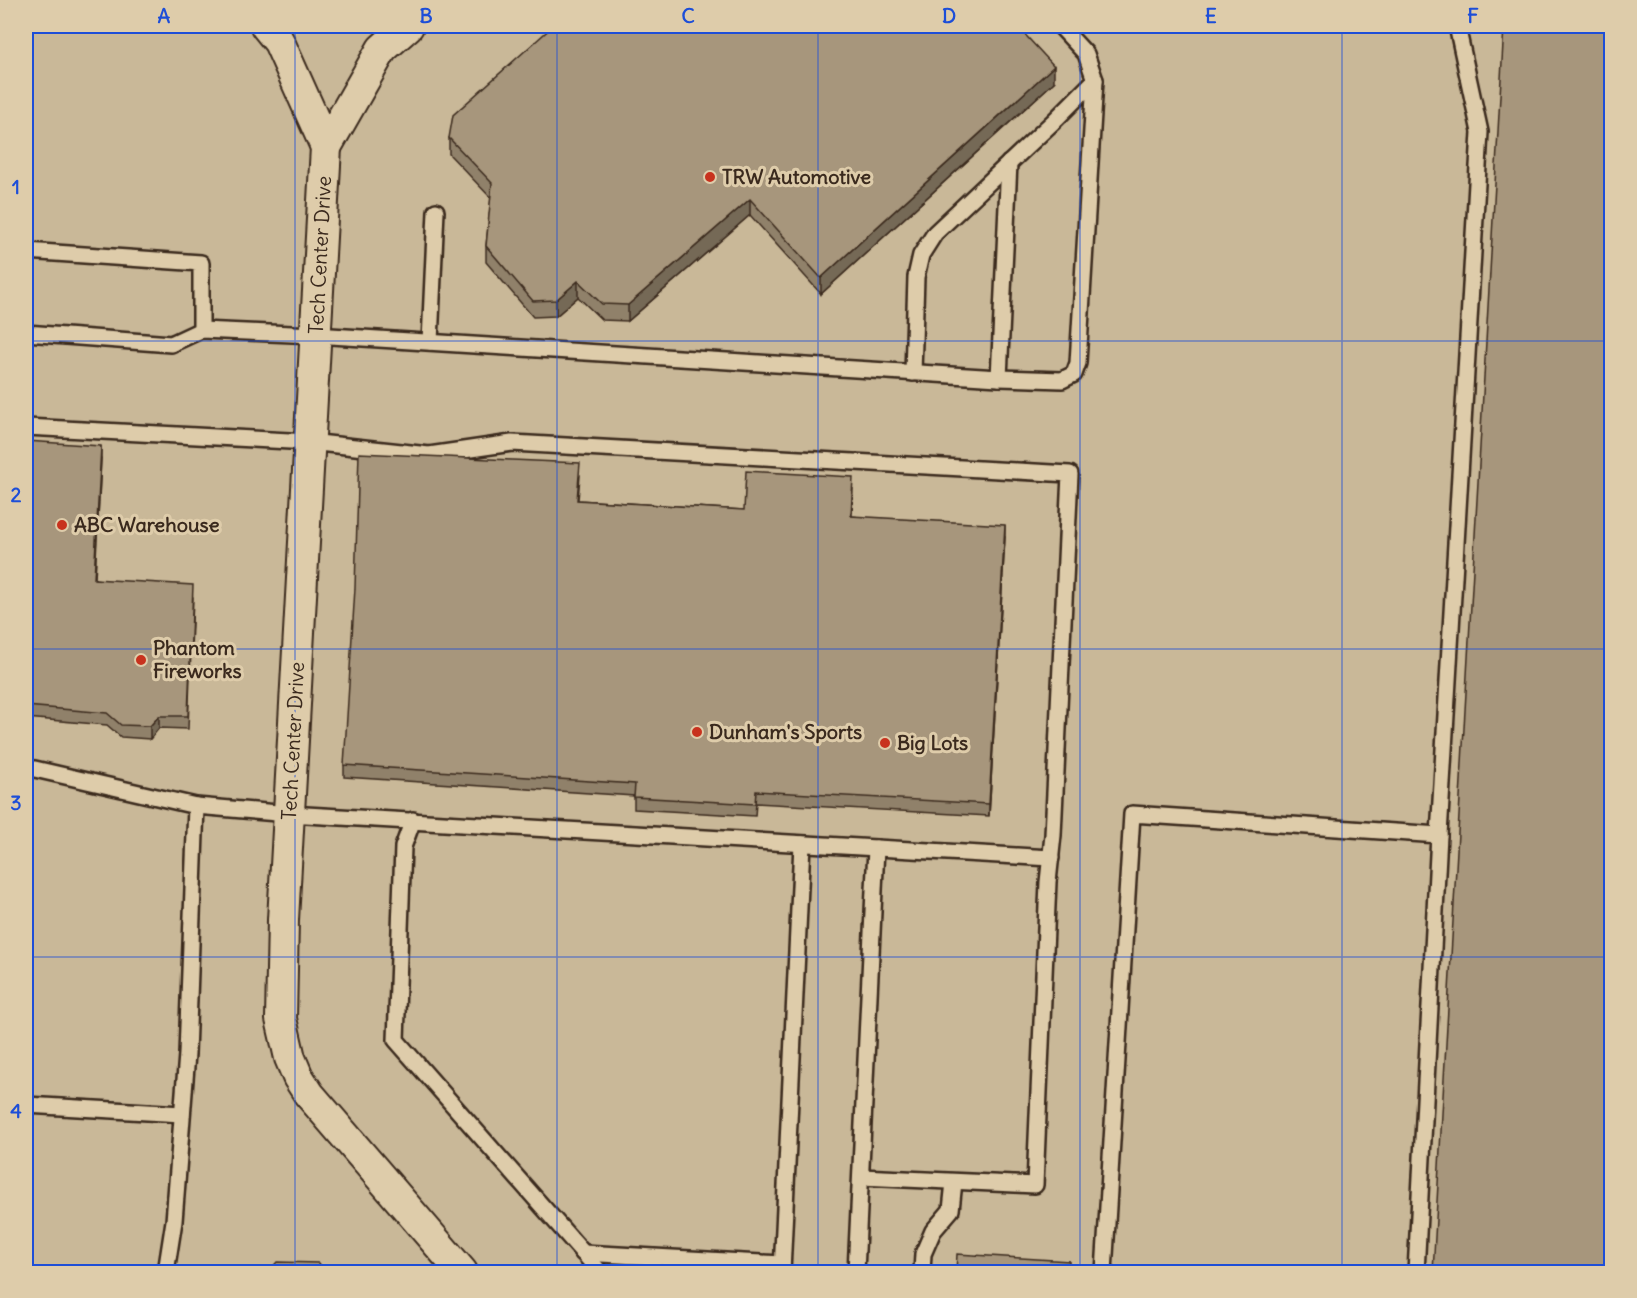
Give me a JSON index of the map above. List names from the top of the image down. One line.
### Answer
{"streets":{"street":["Tech Center Drive"]},"places":["TRW Automotive","ABC Warehouse","Phantom Fireworks","Dunham's Sports","Big Lots"],"grid":{"columns":["A","B","C","D","E","F"],"rows":["1","2","3","4"]}}
